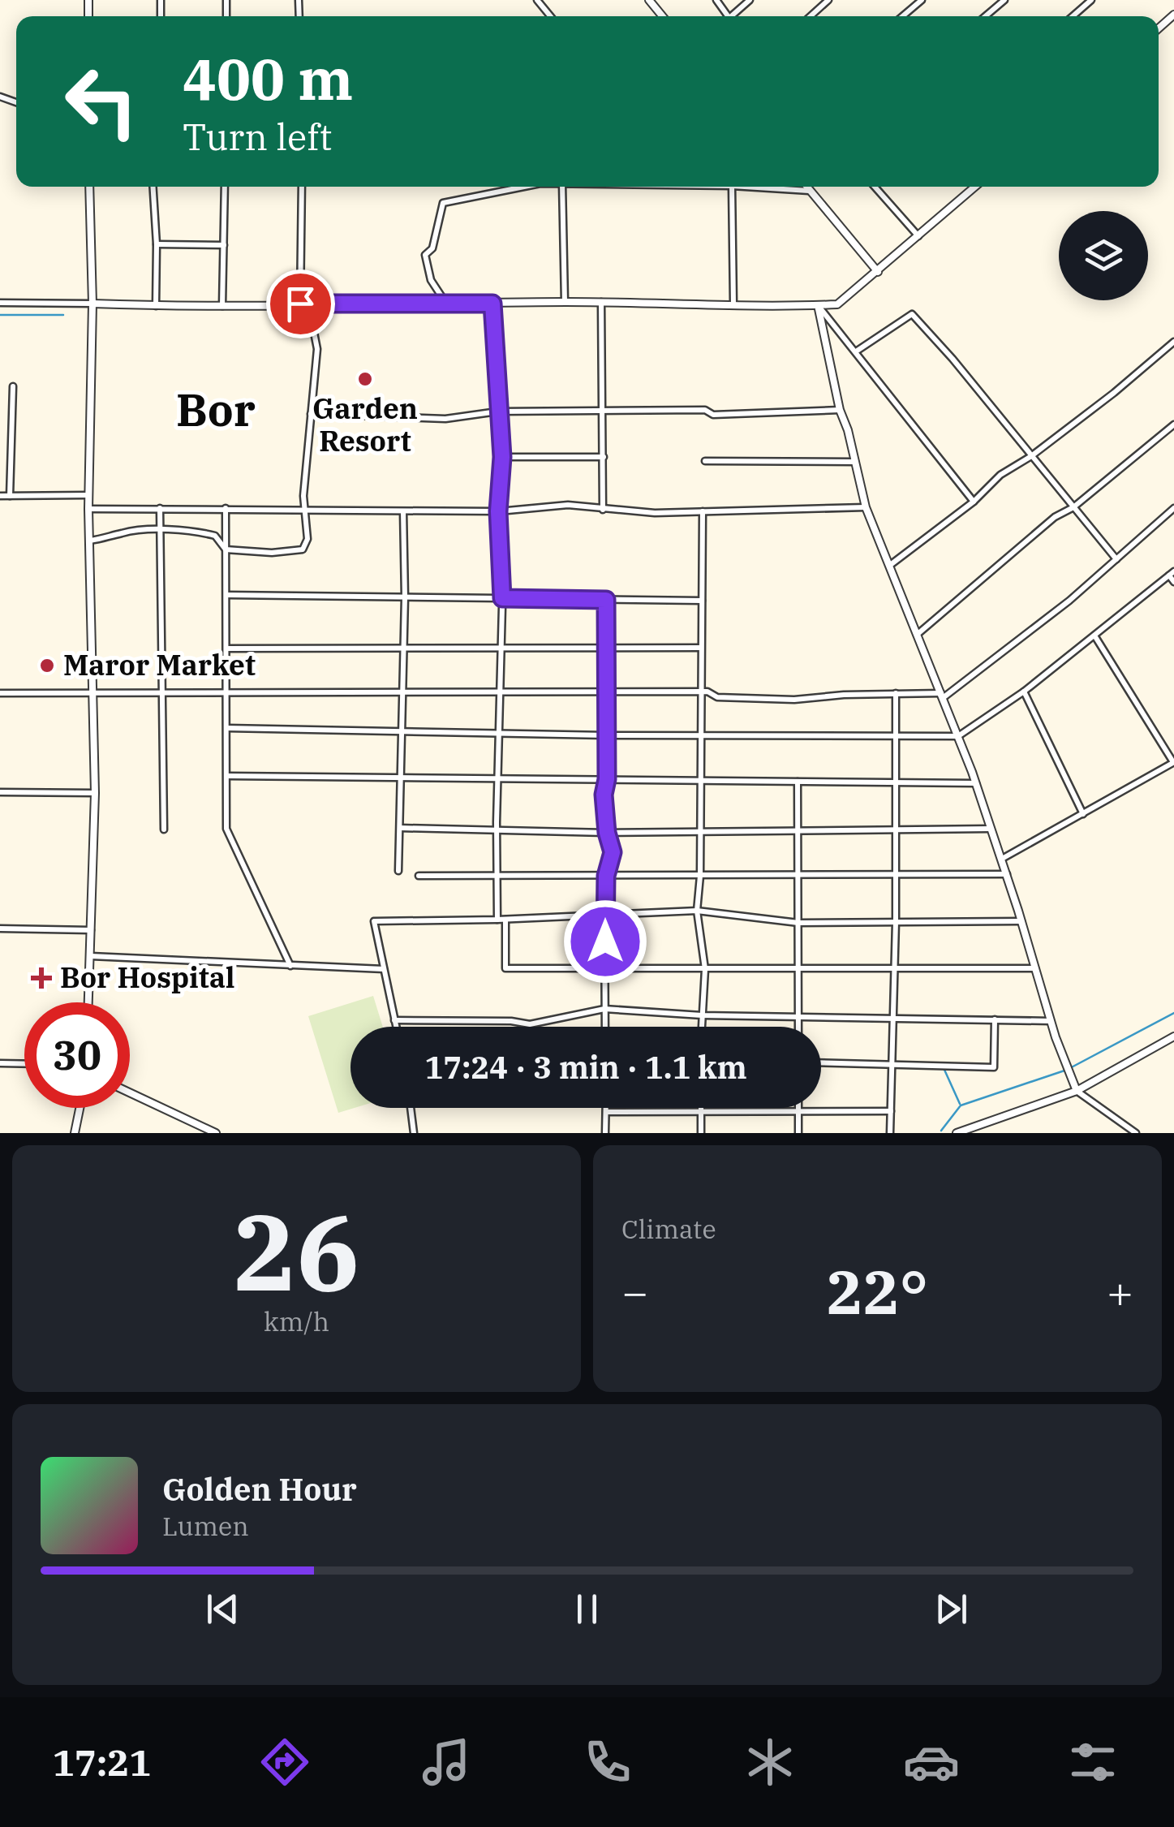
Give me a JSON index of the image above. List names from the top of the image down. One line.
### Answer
{"districts":["Bor"],"places":{"other":["Garden Resort","Maror Market"],"health":["Bor Hospital"]},"page":{"turn":["400 m","Turn left"],"limit":"30","trip":"17:24 · 3 min · 1.1 km","tile":[["26","km/h"],"Climate"],"heat":["−","22°","+"],"song":["Golden Hour","Lumen"],"tabs":"17:21"}}
